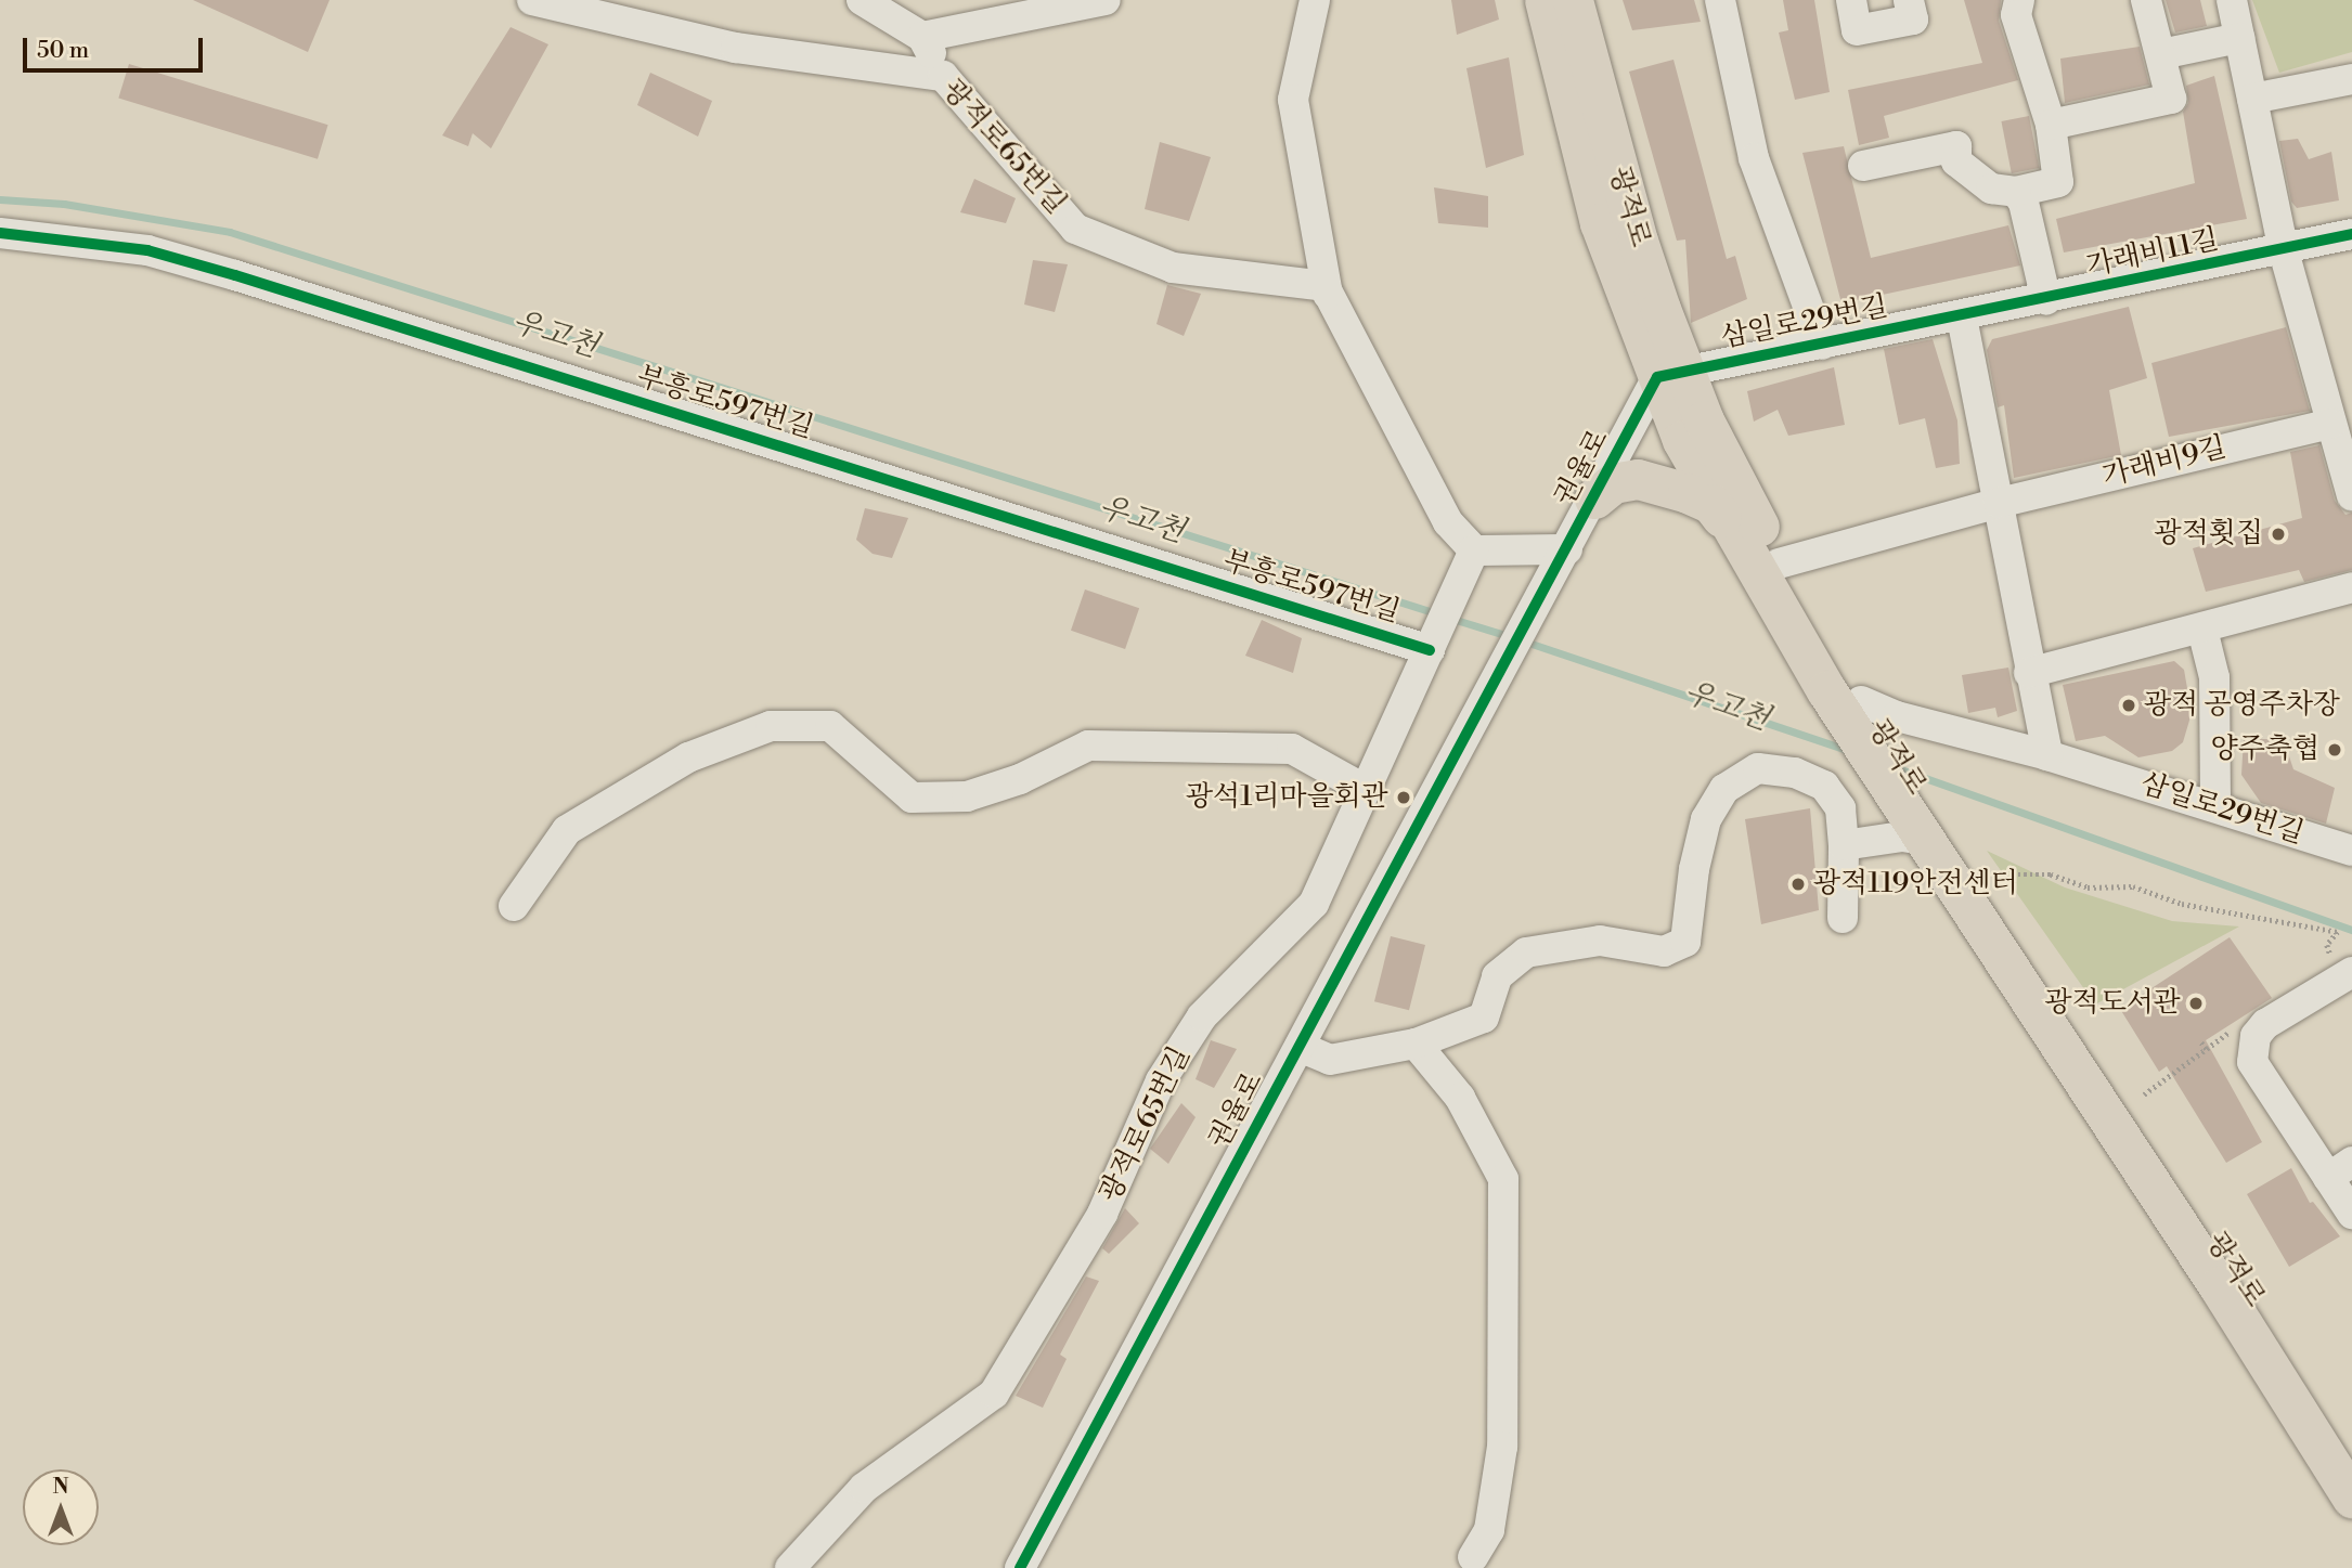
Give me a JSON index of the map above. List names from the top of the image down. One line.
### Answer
{"streets":{"main road":["광적로"],"street":["광적로65번길","가래비11길","삼일로29번길","부흥로597번길","가래비9길","권율로"]},"crossings":[["광적로65번길","부흥로597번길"],["광적로","삼일로29번길"],["광적로","권율로"],["가래비11길","삼일로29번길"],["삼일로29번길","권율로"]],"water":["우고천"],"places":["광적횟집","광적 공영주차장","양주축협","광석1리마을회관","광적119안전센터","광적도서관"],"scale_bar":"50 m","north":"top"}
